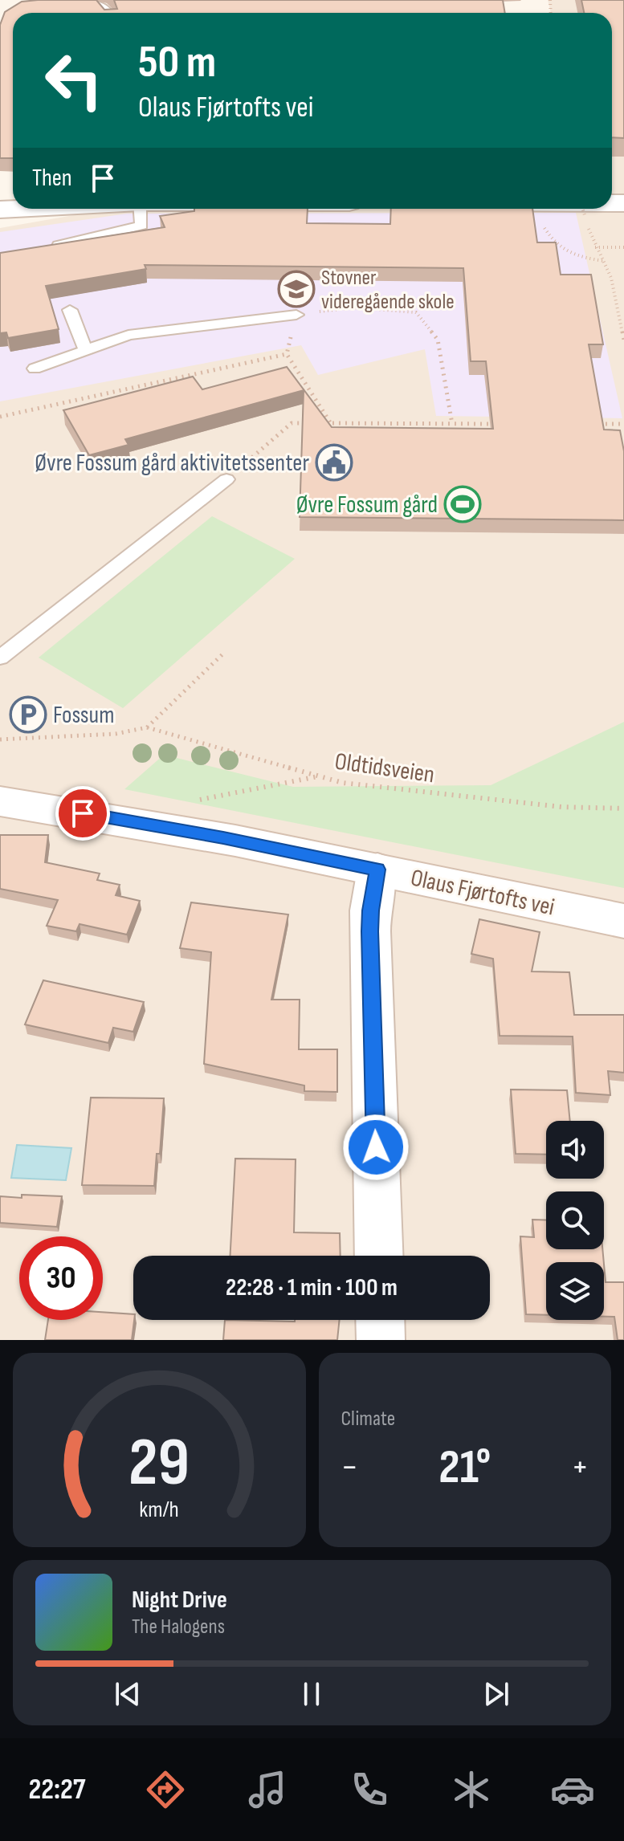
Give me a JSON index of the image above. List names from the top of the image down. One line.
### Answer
{"streets":{"street":["Olaus Fjørtofts vei"],"path":["Oldtidsveien"]},"places":{"school or university":["Stovner videregående skole"],"public building":["Øvre Fossum gård aktivitetssenter"],"sports":["Øvre Fossum gård"],"parking":["Fossum"]},"page":{"turn":["50 m","Olaus Fjørtofts vei"],"then":"Then","limit":"30","trip":"22:28 · 1 min · 100 m","tile":"Climate","heat":["−","21°","+"],"song":["Night Drive","The Halogens"],"tabs":"22:27","gauge":["29","km/h"]}}
